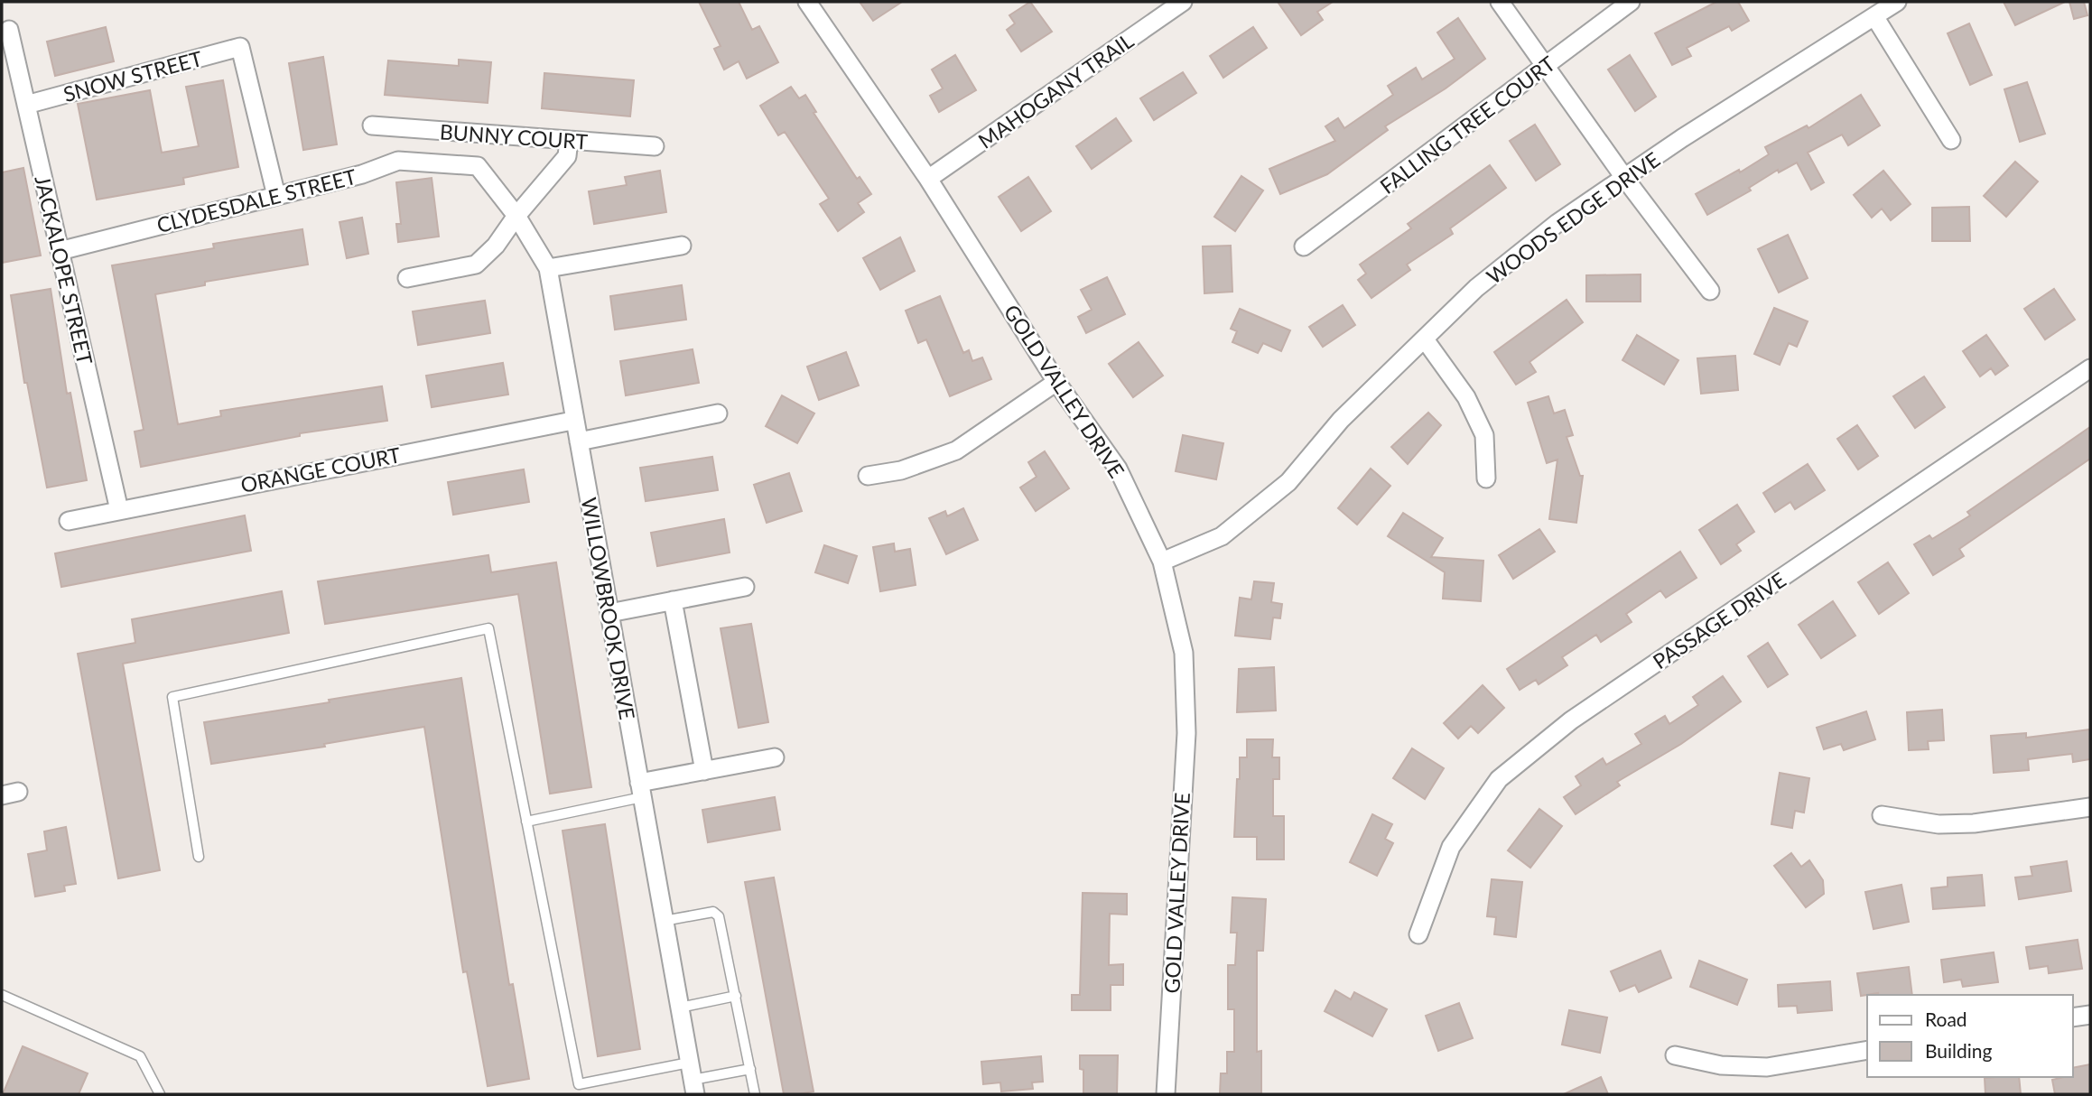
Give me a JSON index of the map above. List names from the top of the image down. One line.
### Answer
{"streets":{"street":["SNOW STREET","MAHOGANY TRAIL","FALLING TREE COURT","BUNNY COURT","CLYDESDALE STREET","WOODS EDGE DRIVE","JACKALOPE STREET","GOLD VALLEY DRIVE","ORANGE COURT","WILLOWBROOK DRIVE","PASSAGE DRIVE"]},"crossings":[["SNOW STREET","CLYDESDALE STREET"],["SNOW STREET","JACKALOPE STREET"],["MAHOGANY TRAIL","GOLD VALLEY DRIVE"],["CLYDESDALE STREET","JACKALOPE STREET"],["CLYDESDALE STREET","WILLOWBROOK DRIVE"],["WOODS EDGE DRIVE","GOLD VALLEY DRIVE"],["JACKALOPE STREET","ORANGE COURT"],["ORANGE COURT","WILLOWBROOK DRIVE"]],"legend":["Road","Building"]}
